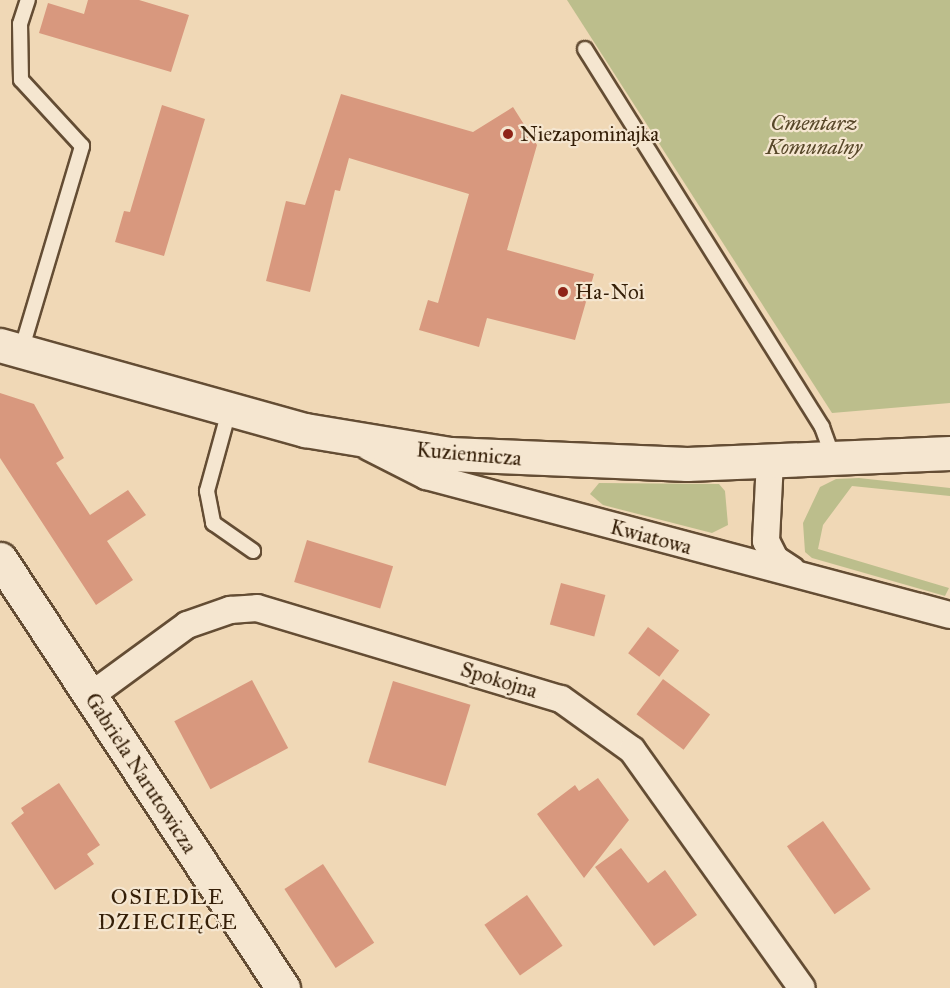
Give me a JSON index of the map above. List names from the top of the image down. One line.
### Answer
{"streets":{"main road":["Kuziennicza","Gabriela Narutowicza"],"street":["Kwiatowa","Spokojna"]},"crossings":[["Kuziennicza","Kwiatowa"],["Spokojna","Gabriela Narutowicza"]],"districts":["OSIEDLE DZIECIĘCE"],"parks":["Cmentarz Komunalny"],"places":["Niezapominajka","Ha-Noi"]}
